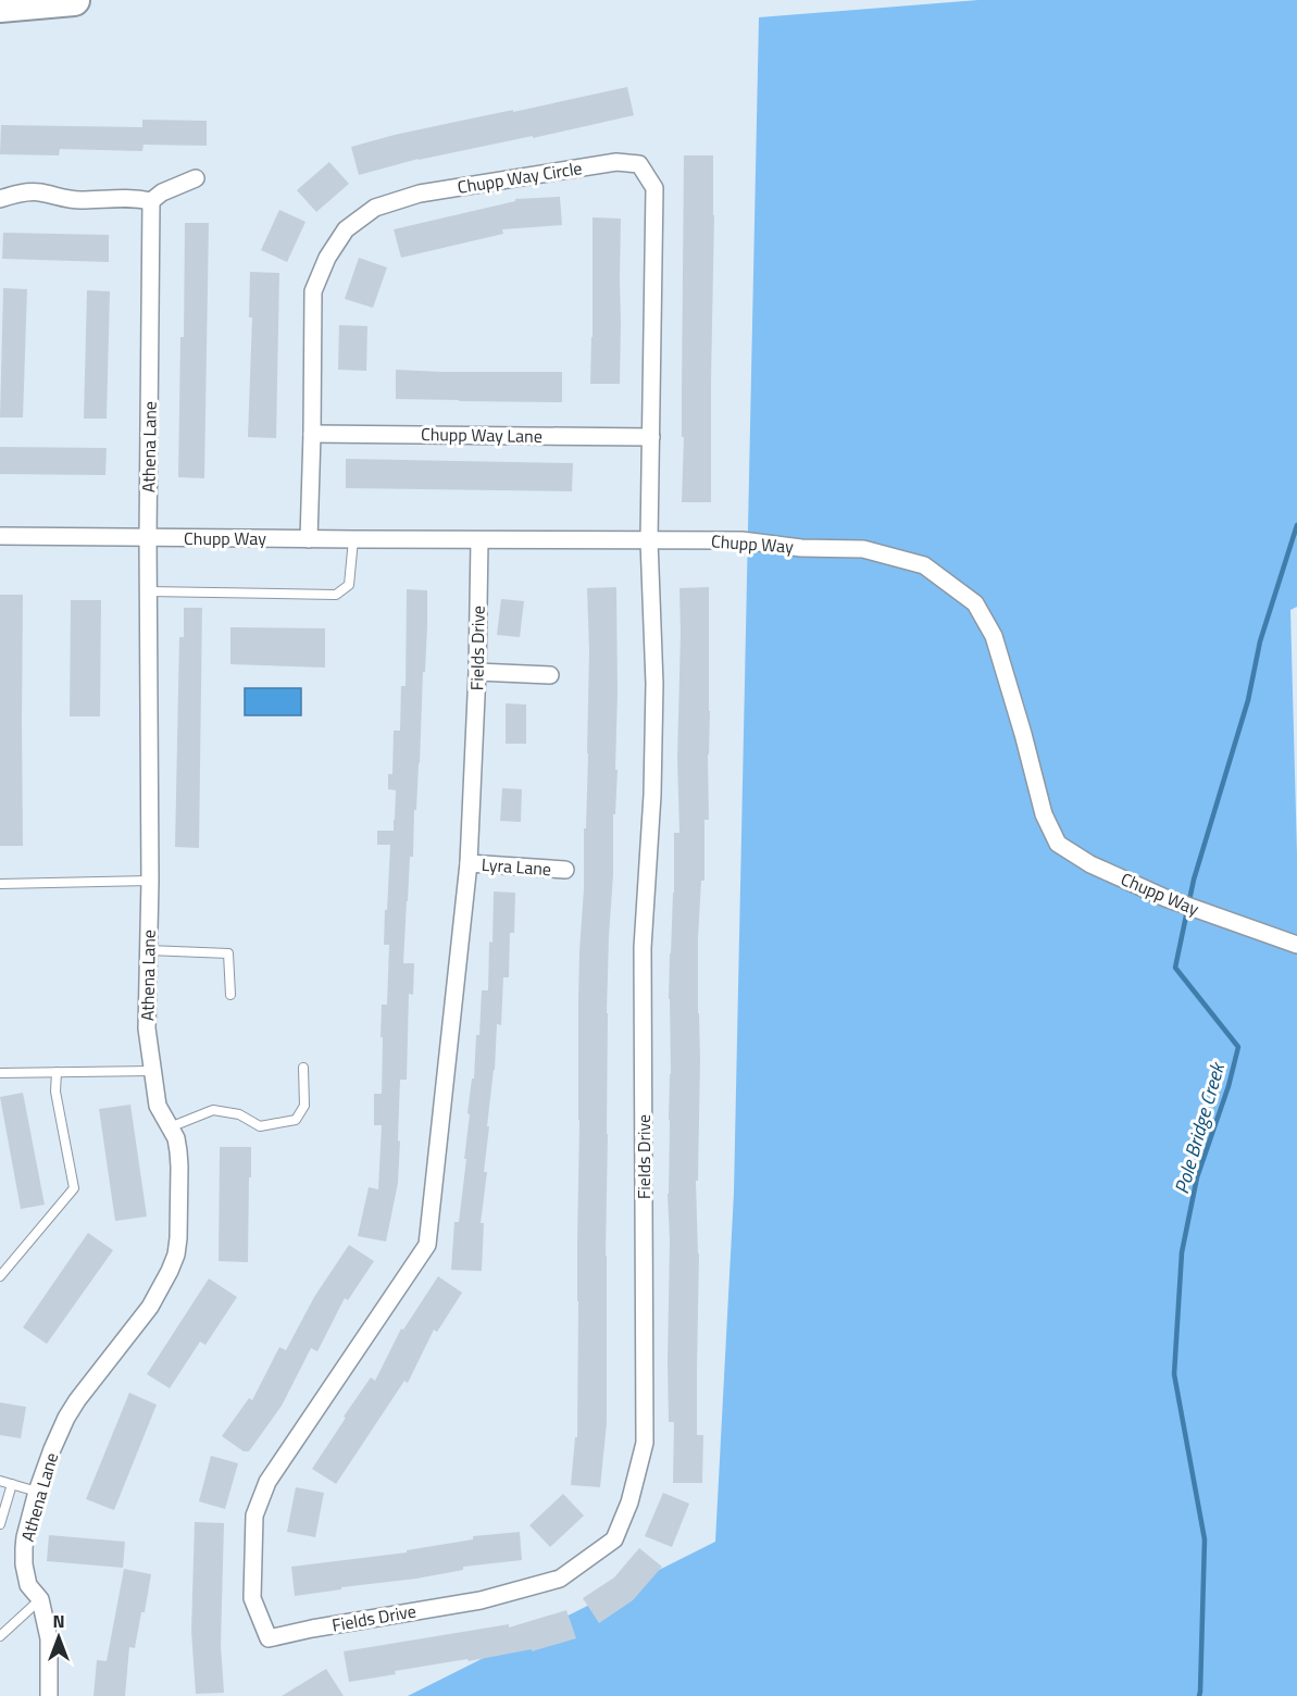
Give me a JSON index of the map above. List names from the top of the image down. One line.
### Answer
{"streets":{"street":["Chupp Way Circle","Chupp Way Lane","Athena Lane","Chupp Way","Fields Drive","Lyra Lane"]},"crossings":[["Chupp Way Circle","Chupp Way Lane"],["Chupp Way Circle","Chupp Way"],["Chupp Way Circle","Fields Drive"],["Athena Lane","Chupp Way"],["Chupp Way","Fields Drive"],["Fields Drive","Lyra Lane"]],"water":["Pole Bridge Creek"],"north":"top"}
